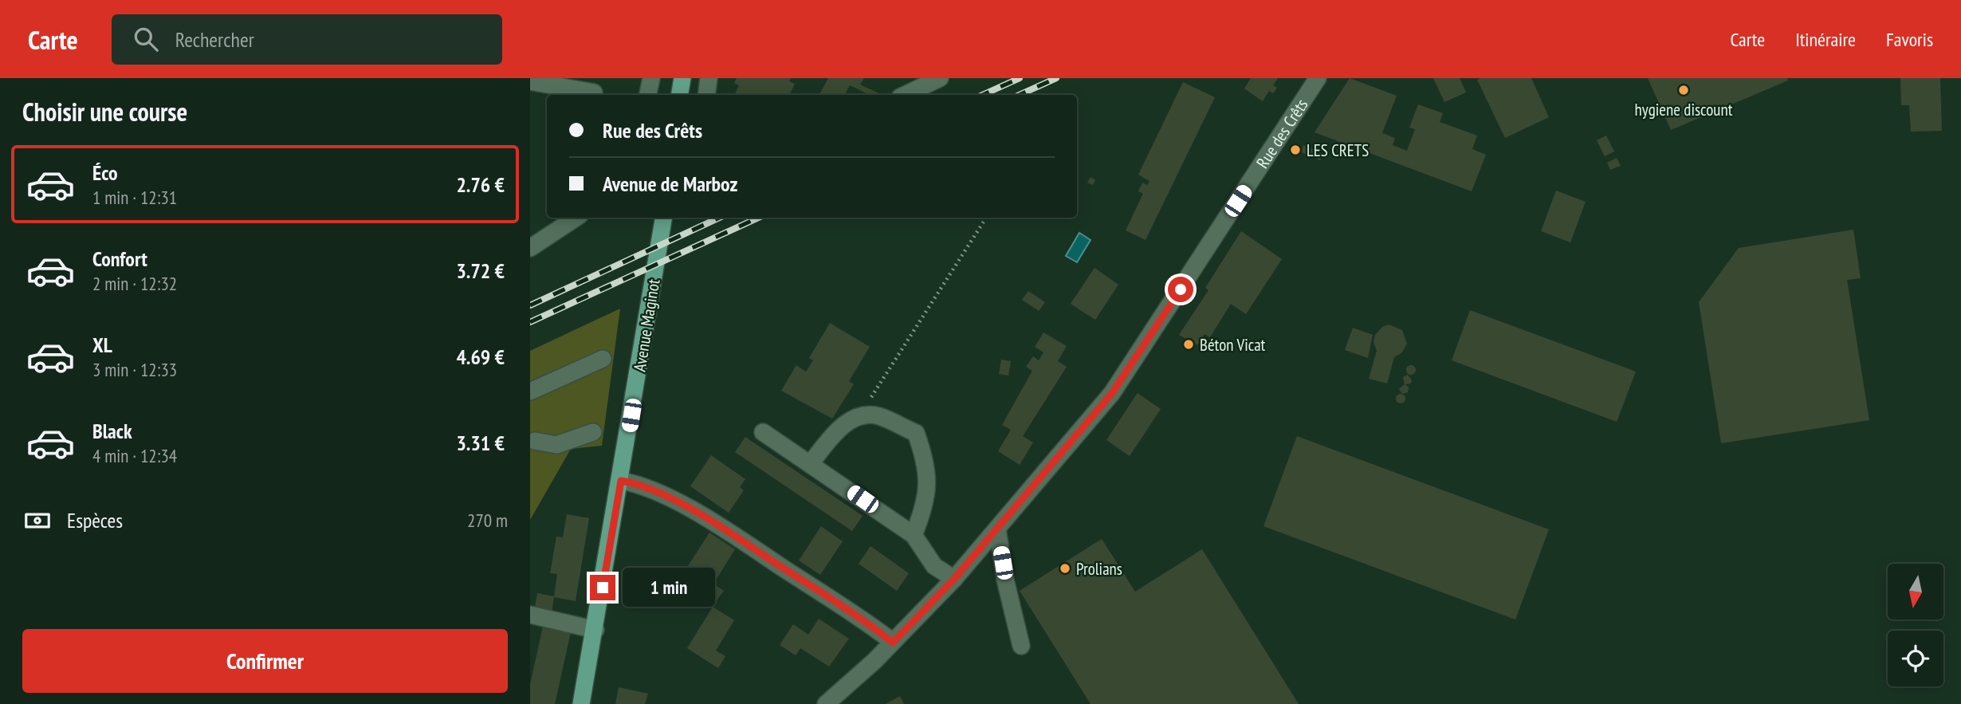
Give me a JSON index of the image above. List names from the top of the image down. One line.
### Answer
{"streets":{"main road":["Avenue Maginot"],"street":["Rue des Crêts"]},"places":["hygiene discount","LES CRETS","Béton Vicat","Prolians"],"north":"bottom","page":{"header":"Carte","search":"Rechercher","nav":["Carte","Itinéraire","Favoris"],"heading":"Choisir une course","banner":["Rue des Crêts","Avenue de Marboz"],"list":[{"name":"Éco","note":"1 min · 12:31","value":"2.76 €"},{"name":"Confort","note":"2 min · 12:32","value":"3.72 €"},{"name":"XL","note":"3 min · 12:33","value":"4.69 €"},{"name":"Black","note":"4 min · 12:34","value":"3.31 €"}],"pay":["Espèces","270 m"],"bubble":"1 min","buttons":"Confirmer"}}
